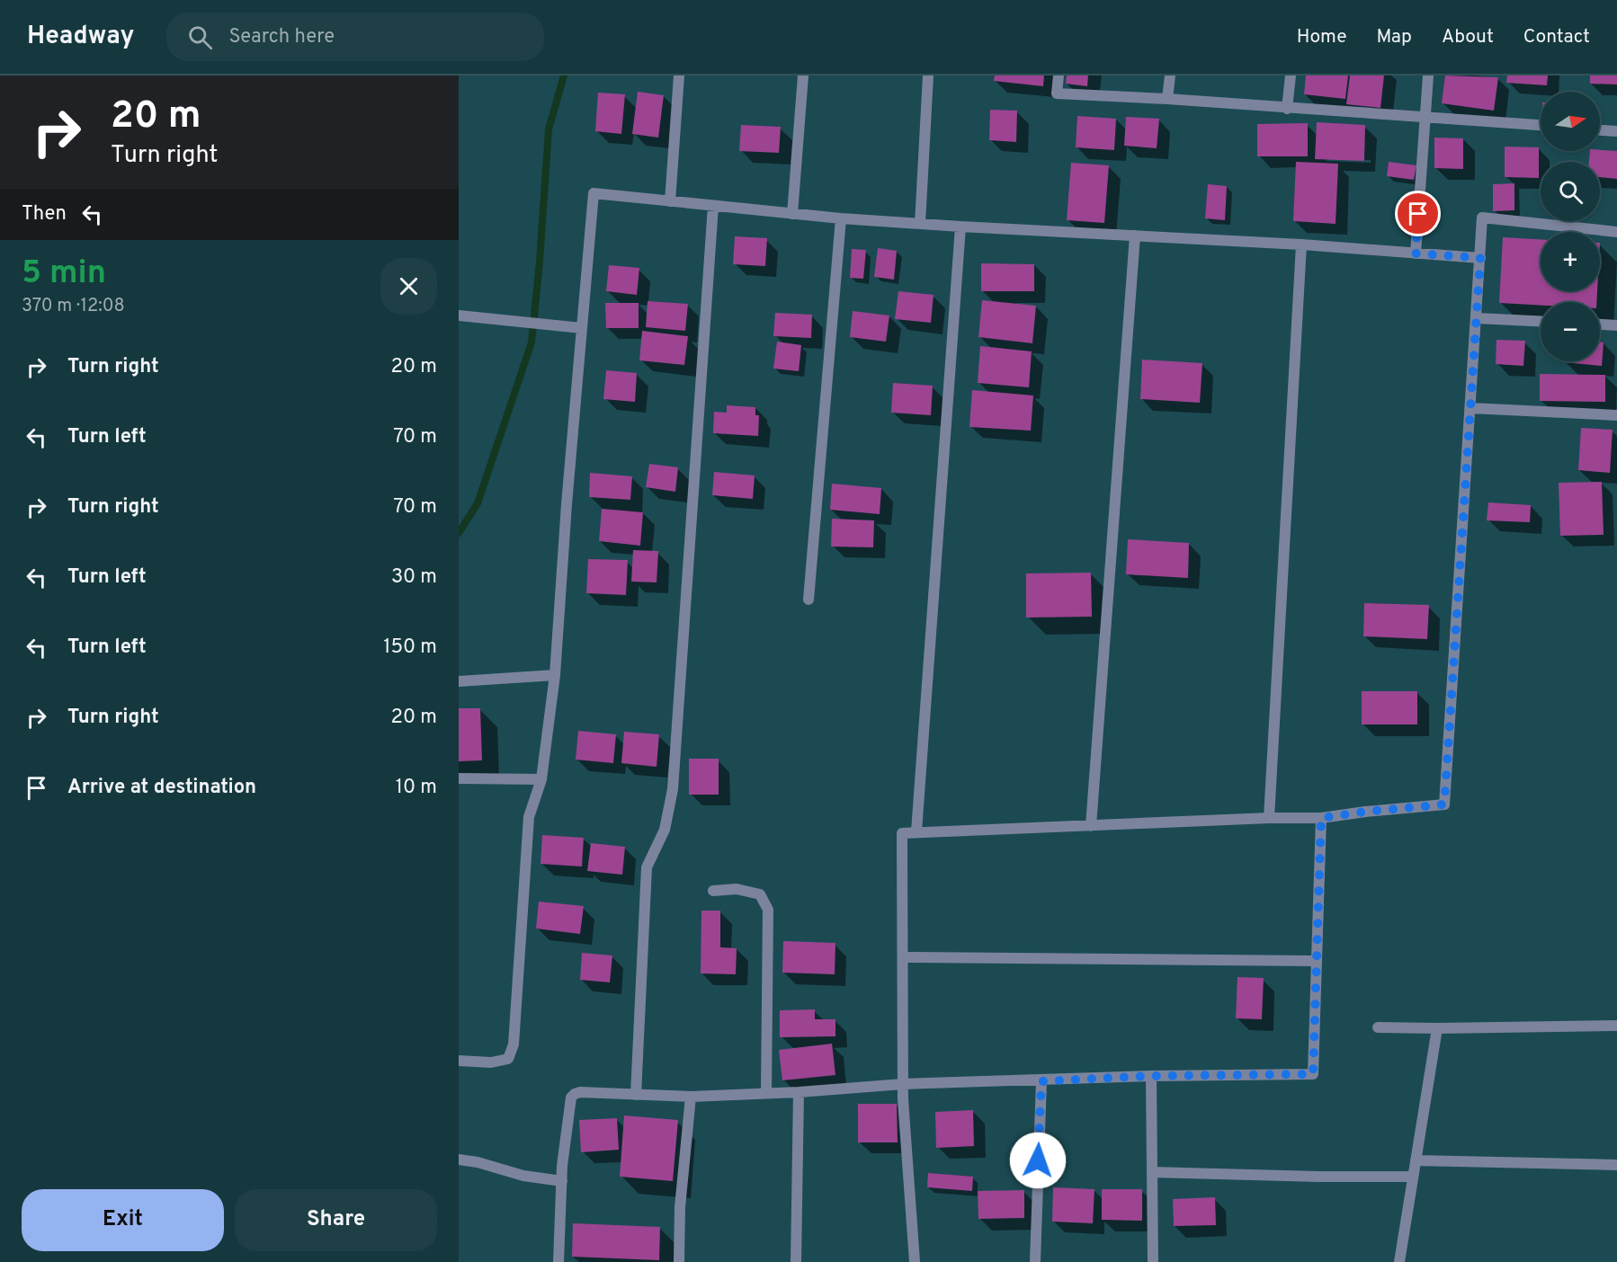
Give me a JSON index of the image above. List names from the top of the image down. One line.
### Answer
{"north":"right","page":{"header":"Headway","search":"Search here","nav":["Home","Map","About","Contact"],"turn":["20 m","Turn right"],"map_buttons":["+","−"],"then":"Then","heading":["5 min","370 m · 12:08"],"list":[{"name":"Turn right","value":"20 m"},{"name":"Turn left","value":"70 m"},{"name":"Turn right","value":"70 m"},{"name":"Turn left","value":"30 m"},{"name":"Turn left","value":"150 m"},{"name":"Turn right","value":"20 m"},{"name":"Arrive at destination","value":"10 m"}],"buttons":["Exit","Share"]}}
